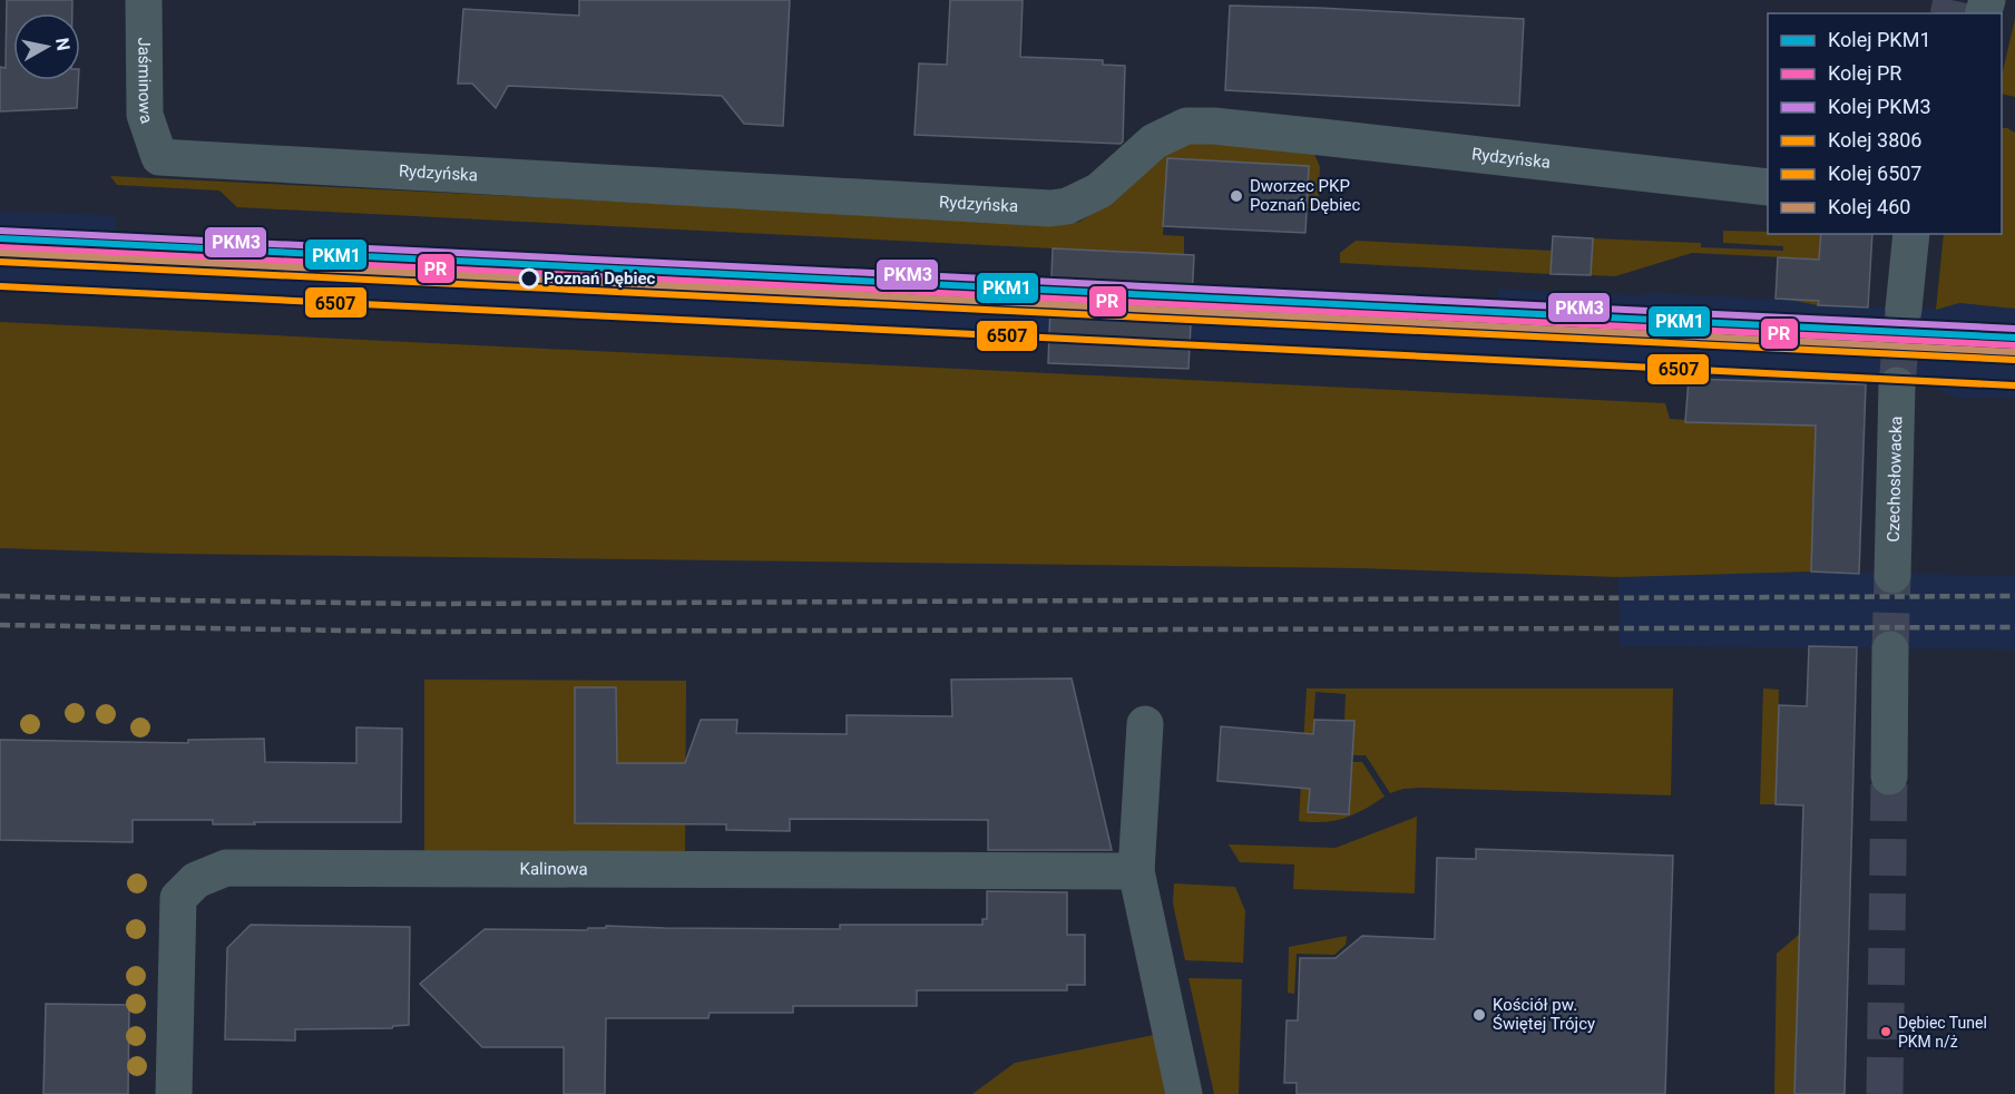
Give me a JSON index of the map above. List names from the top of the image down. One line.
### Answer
{"streets":{"street":["Jaśminowa","Rydzyńska","Czechosłowacka","Kalinowa"]},"crossings":[["Jaśminowa","Rydzyńska"]],"places":["Dworzec PKP Poznań Dębiec","Poznań Dębiec","Kościół pw. Świętej Trójcy","Dębiec Tunel PKM n/ż"],"lines":["rail line PKM3","rail line PKM1","rail line PR","rail line 460","rail line 3806","rail line 6507"],"legend":["Kolej PKM1","Kolej PR","Kolej PKM3","Kolej 3806","Kolej 6507","Kolej 460"],"north":"right"}
